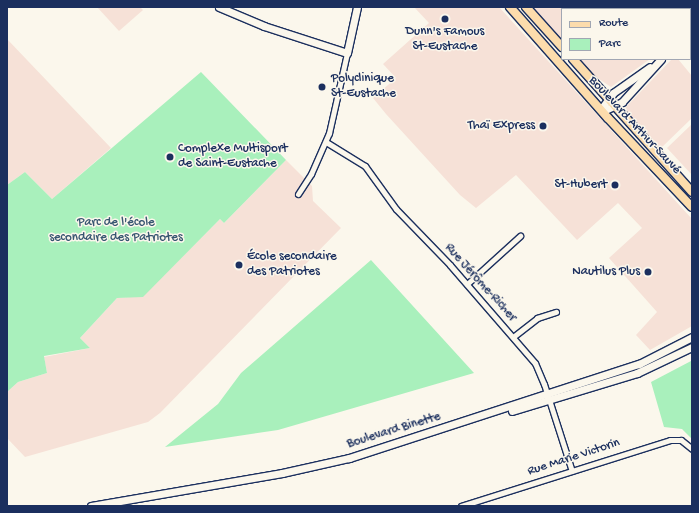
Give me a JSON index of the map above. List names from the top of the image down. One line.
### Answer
{"streets":{"main road":["Boulevard Arthur-Sauvé"],"street":["Rue Jérôme-Richer","Boulevard Binette","Rue Marie Victorin"]},"crossings":[["Rue Jérôme-Richer","Boulevard Binette"],["Rue Jérôme-Richer","Rue Marie Victorin"]],"parks":["Parc de l'école secondaire des Patriotes"],"places":["Dunn's Famous St-Eustache","Polyclinique St-Eustache","Thaï Express","Complexe Multisport de Saint-Eustache","St-Hubert","École secondaire des Patriotes","Nautilus Plus"],"legend":["Route","Parc"]}
